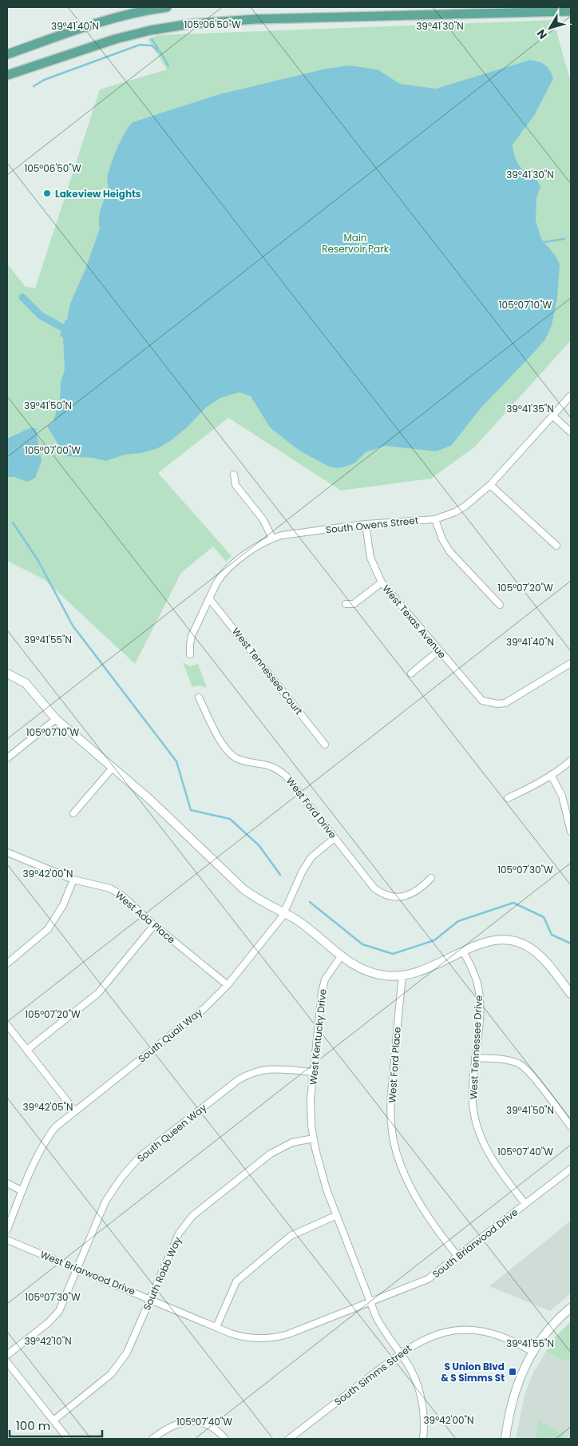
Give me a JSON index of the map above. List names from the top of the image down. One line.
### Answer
{"streets":{"street":["South Owens Street","West Texas Avenue","West Tennessee Court","West Ford Drive","West Ada Place","South Quail Way","West Kentucky Drive","West Tennessee Drive","West Ford Place","South Queen Way","South Briarwood Drive","West Briarwood Drive","South Robb Way","South Simms Street"]},"crossings":[["South Owens Street","West Texas Avenue"],["South Owens Street","West Tennessee Court"],["West Ford Drive","South Quail Way"],["West Ada Place","South Quail Way"],["West Kentucky Drive","South Queen Way"],["West Kentucky Drive","South Briarwood Drive"],["West Kentucky Drive","West Briarwood Drive"],["West Kentucky Drive","South Robb Way"],["West Kentucky Drive","South Simms Street"],["West Tennessee Drive","South Briarwood Drive"],["West Ford Place","South Briarwood Drive"],["South Queen Way","West Briarwood Drive"],["South Briarwood Drive","West Briarwood Drive"],["West Briarwood Drive","South Robb Way"]],"parks":["Main Reservoir Park"],"places":{"other":["Lakeview Heights"],"transit":["S Union Blvd & S Simms St"]},"scale_bar":"100 m","north":"bottom left","coordinates":["105°06'50\"W","39°41'40\"N","39°41'30\"N","105°07'10\"W","39°41'50\"N","39°41'35\"N","105°07'00\"W","105°07'20\"W","39°41'55\"N","105°07'30\"W","39°42'00\"N","39°42'05\"N","105°07'40\"W","39°42'10\"N"]}
